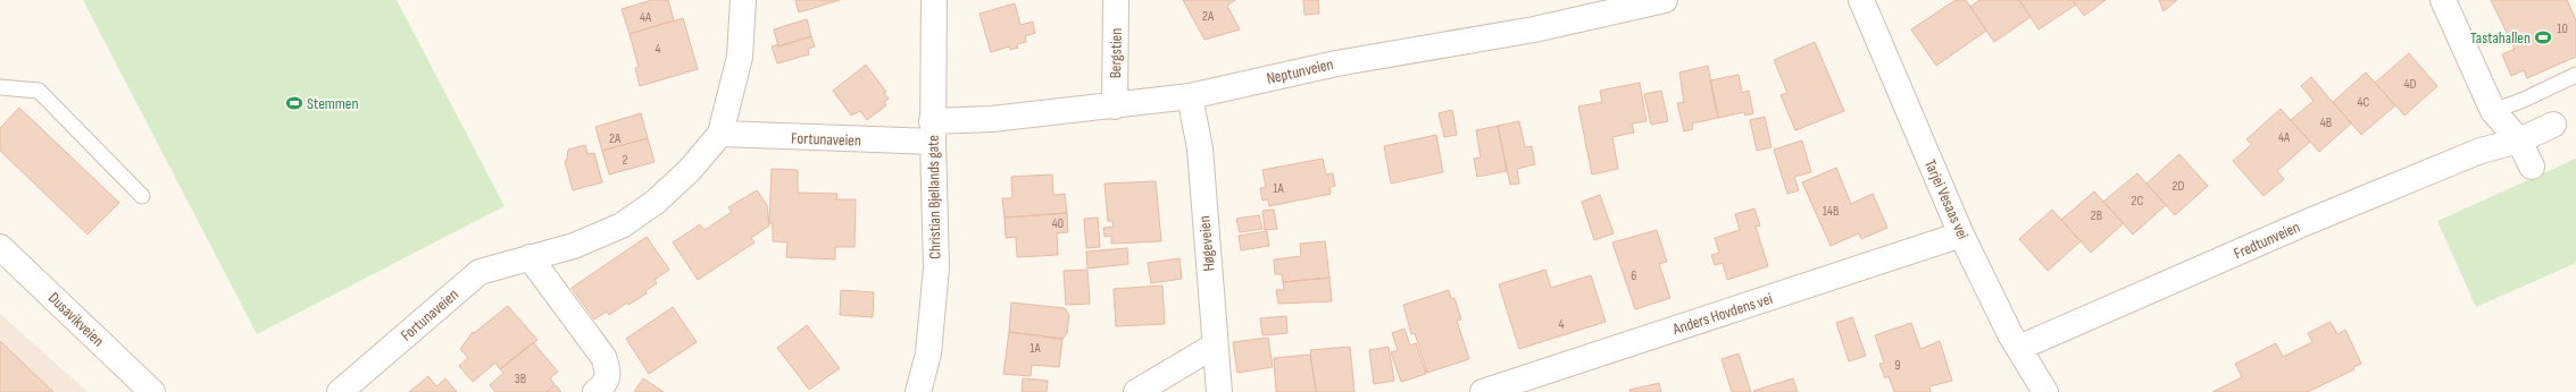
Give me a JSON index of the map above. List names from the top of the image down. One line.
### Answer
{"streets":{"street":["Bergstien","Neptunveien","Fortunaveien","Christian Bjellands gate","Tarjei Vesaas vei","Fredtunveien","Høgeveien","Anders Hovdens vei","Dusavikveien"]},"crossings":[["Bergstien","Neptunveien"],["Neptunveien","Fortunaveien"],["Neptunveien","Christian Bjellands gate"],["Neptunveien","Høgeveien"],["Fortunaveien","Christian Bjellands gate"],["Tarjei Vesaas vei","Fredtunveien"],["Tarjei Vesaas vei","Anders Hovdens vei"]],"places":{"sports":["Tastahallen","Stemmen"]},"house_numbers":["2A","4A","10","4","4D","4C","4B","4A","2A","2","2D","1A","2C","14B","2B","40","6","4","1A","9","3B"]}
